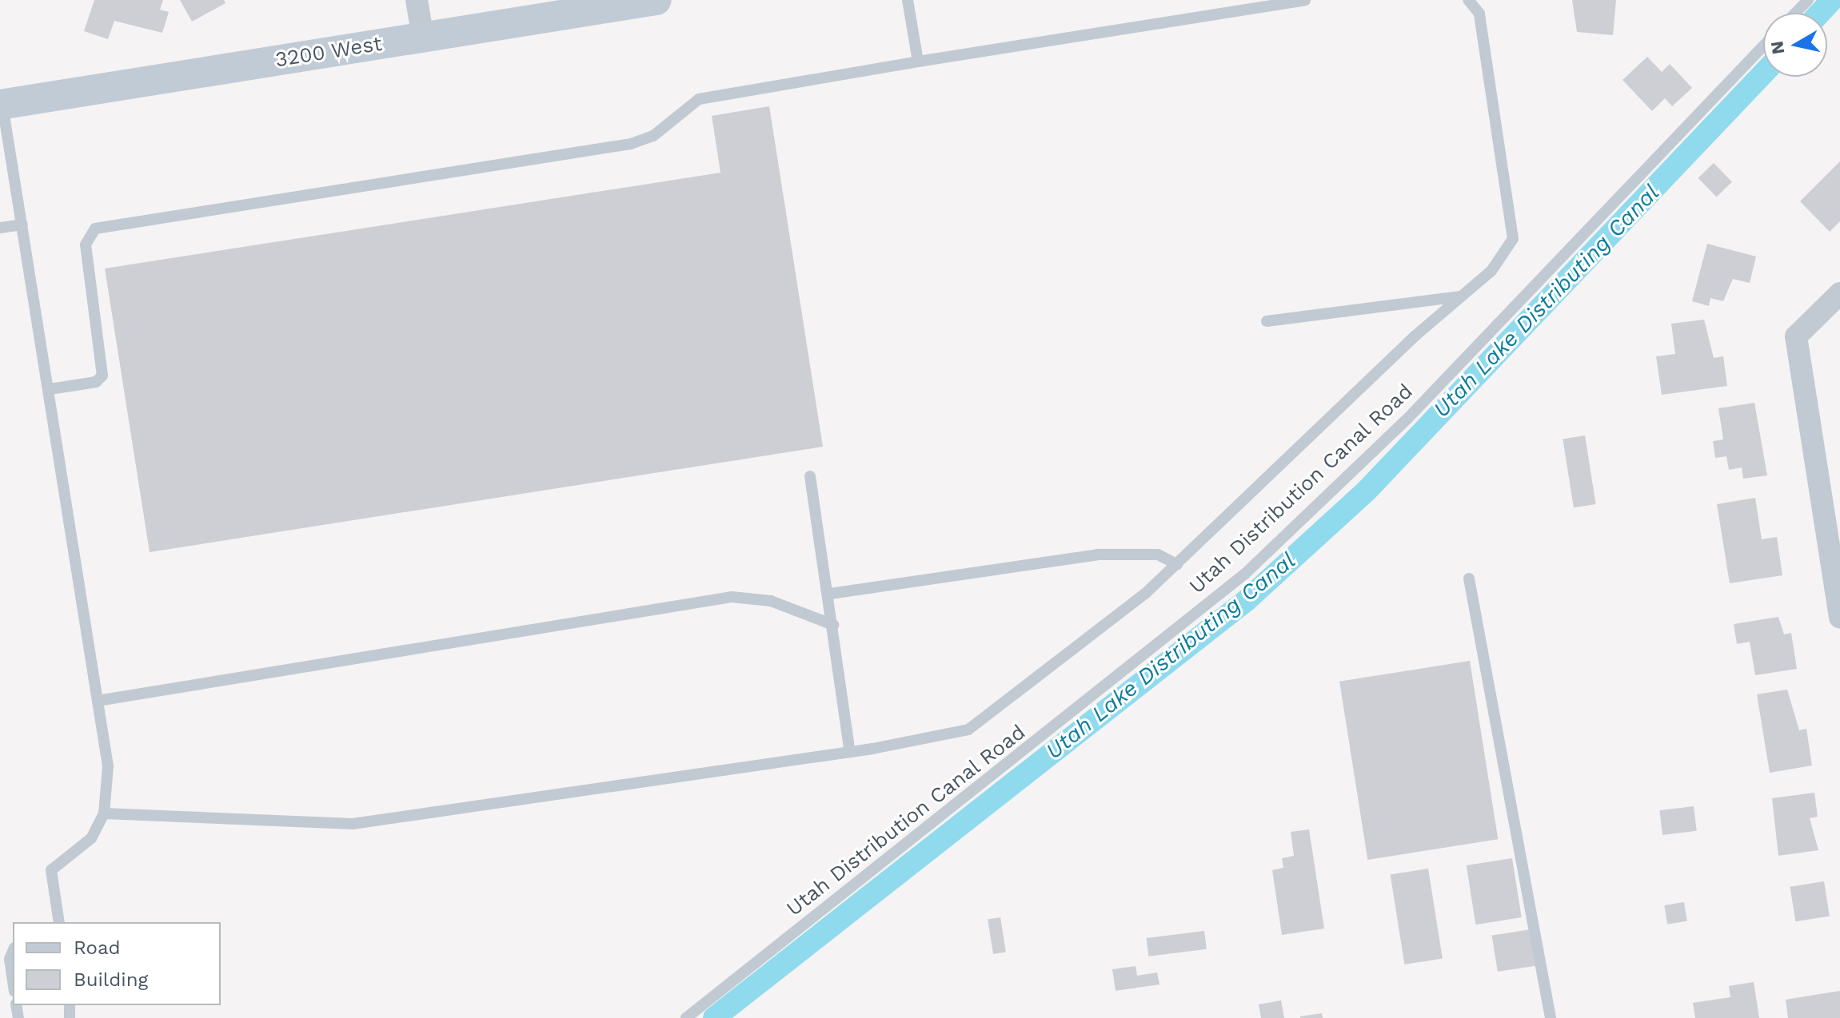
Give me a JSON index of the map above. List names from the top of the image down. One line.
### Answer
{"streets":{"street":["3200 West"],"lane":["Utah Distribution Canal Road"]},"water":["Utah Lake Distributing Canal"],"legend":["Road","Building"],"north":"left"}
